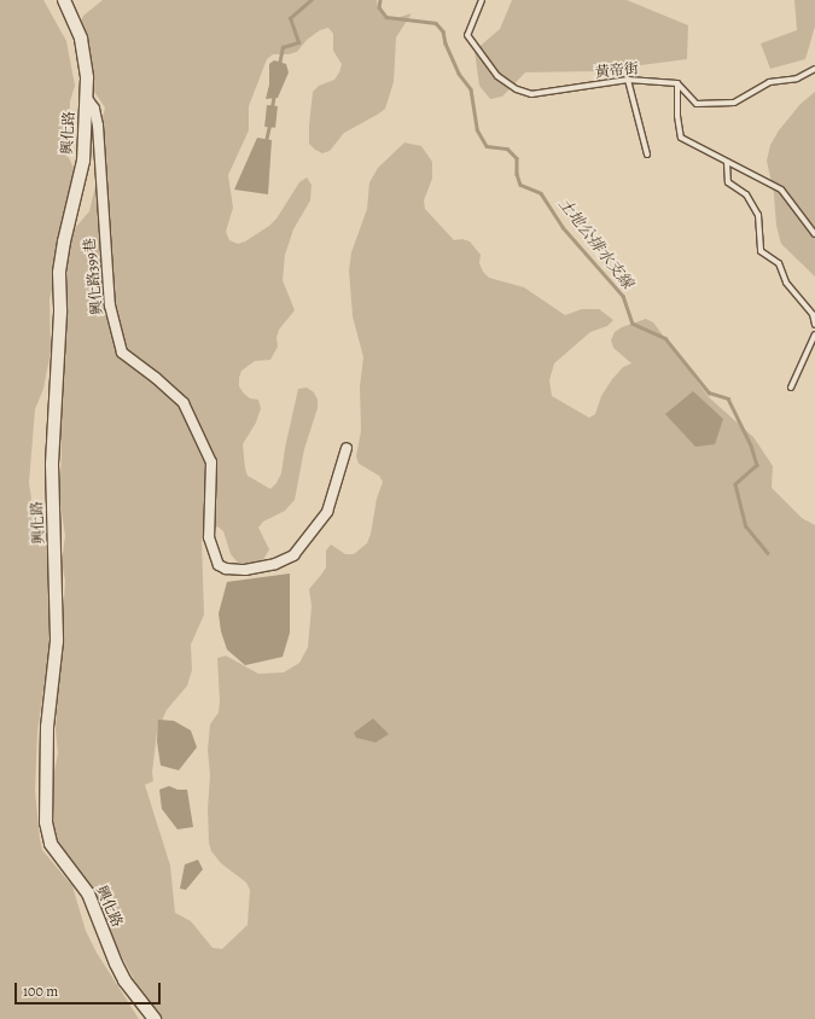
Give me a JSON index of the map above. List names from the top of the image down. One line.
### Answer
{"streets":{"street":["興化路","興化路399巷"],"lane":["黃帝街"]},"crossings":[["興化路","興化路399巷"]],"water":["土地公排水支線"],"scale_bar":"100 m"}
